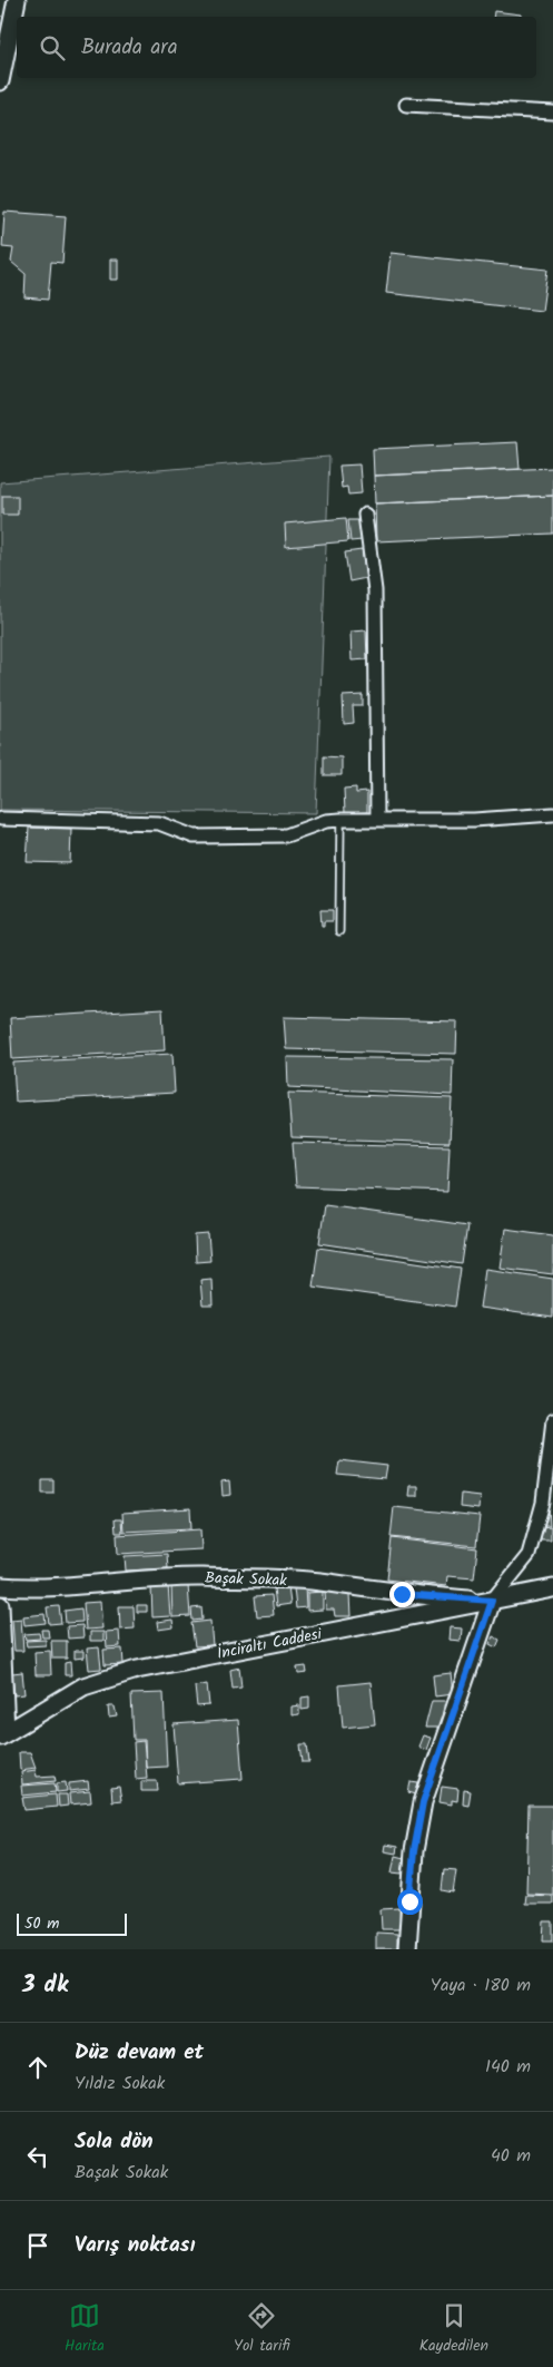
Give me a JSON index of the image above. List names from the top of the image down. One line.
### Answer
{"streets":{"main road":["Başak Sokak","İnciraltı Caddesi"]},"crossings":[["Başak Sokak","İnciraltı Caddesi"]],"scale_bar":"50 m","page":{"search":"Burada ara","scale":"50 m","heading":["3 dk","Yaya · 180 m"],"list":[["Düz devam et","Yıldız Sokak","140 m"],["Sola dön","Başak Sokak","40 m"],"Varış noktası"],"nav":["Harita","Yol tarifi","Kaydedilen"]}}
